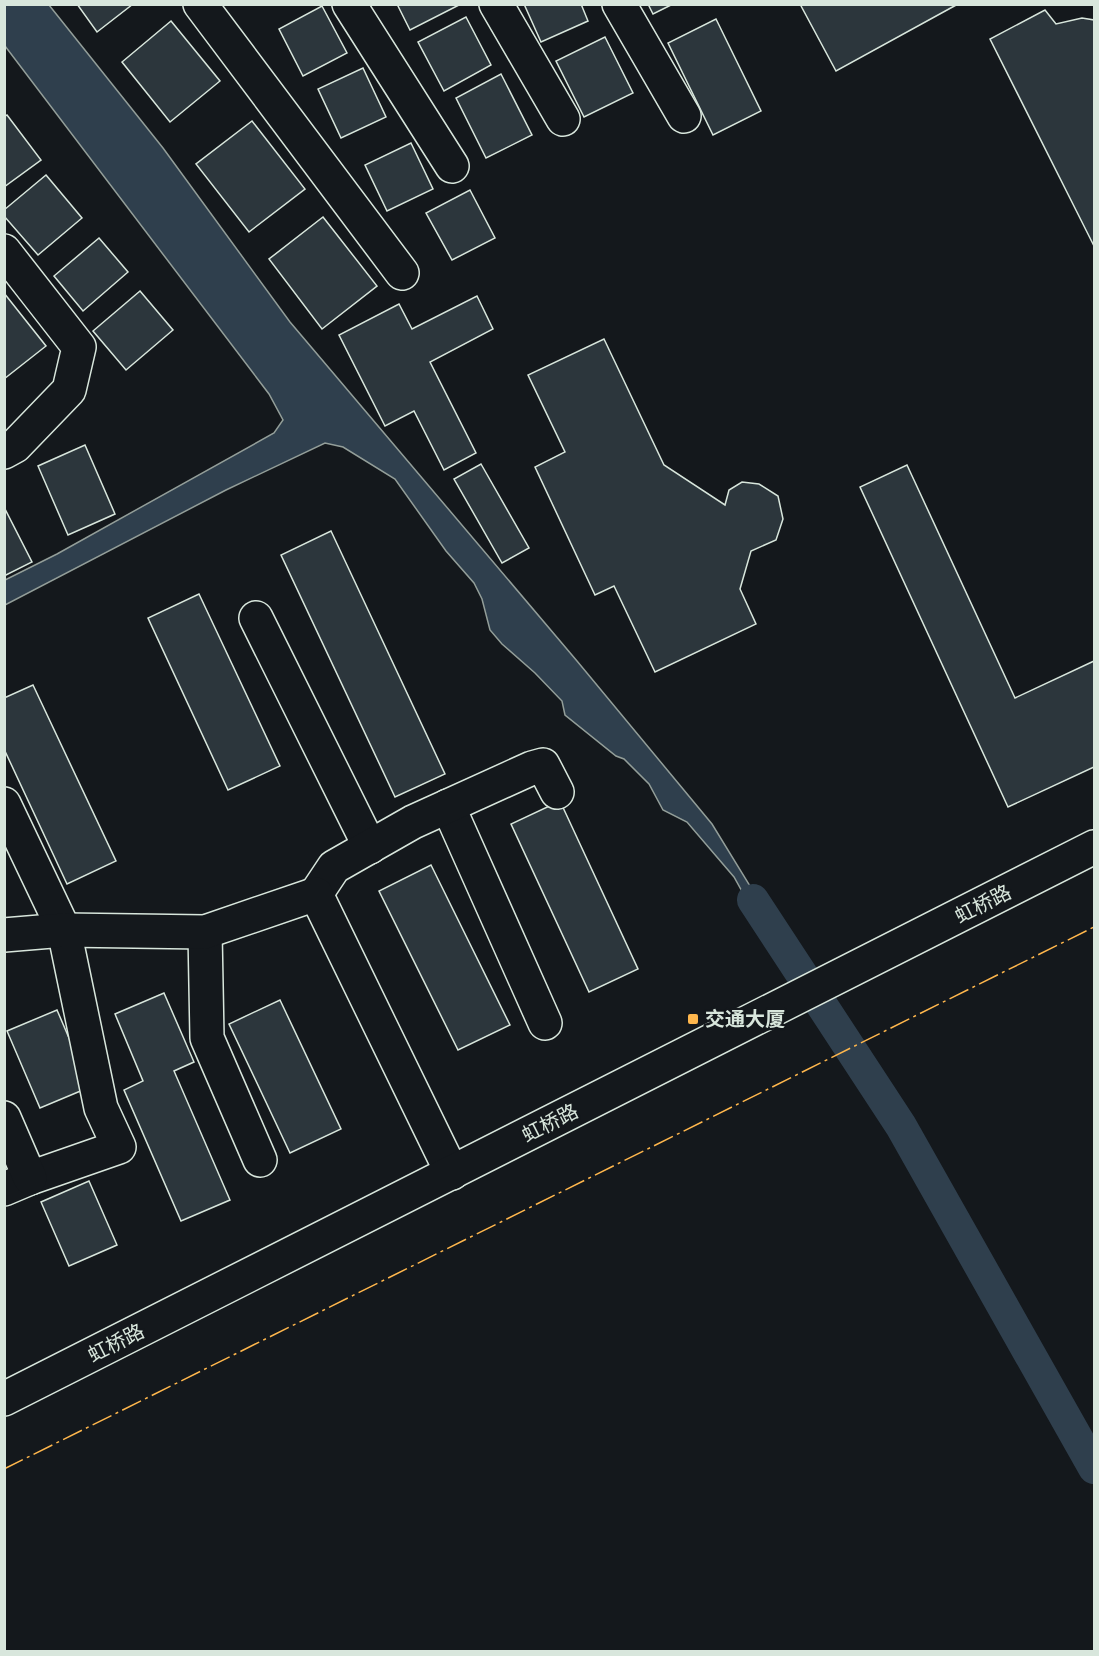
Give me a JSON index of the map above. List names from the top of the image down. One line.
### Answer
{"streets":{"street":["虹桥路"]},"places":{"transit":["交通大厦"]}}
